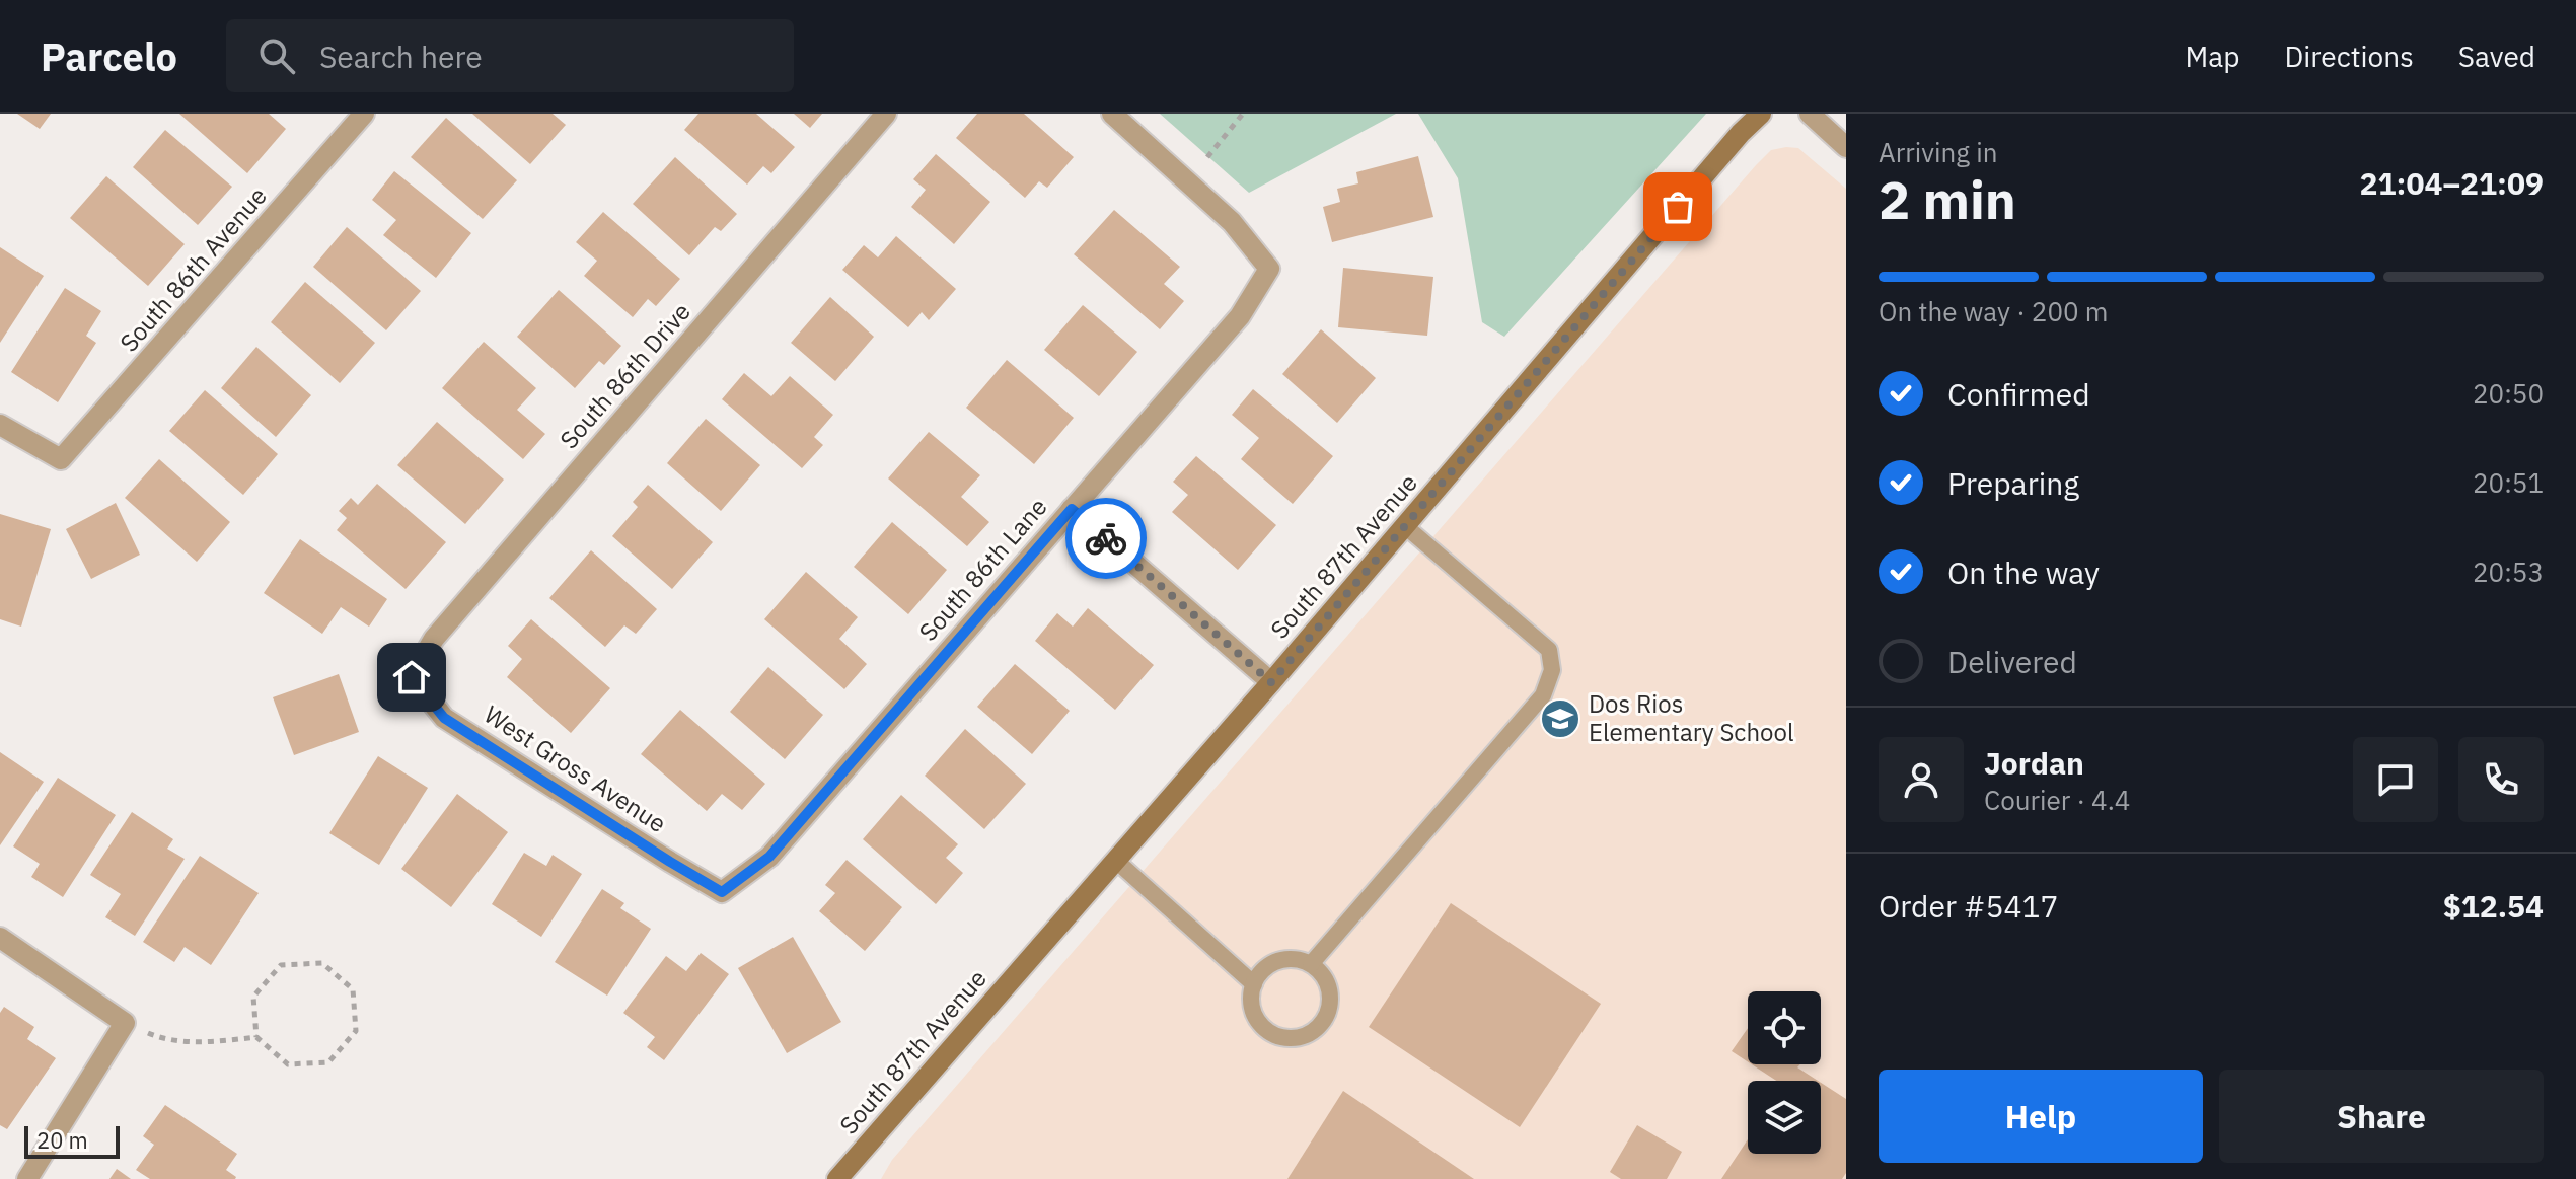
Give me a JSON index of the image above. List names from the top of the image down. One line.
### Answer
{"streets":{"street":["South 86th Avenue","South 86th Drive","South 87th Avenue","South 86th Lane","West Gross Avenue"]},"crossings":[["South 86th Drive","West Gross Avenue"],["South 86th Lane","West Gross Avenue"]],"places":{"school or university":["Dos Rios Elementary School"]},"scale_bar":"20 m","page":{"header":"Parcelo","search":"Search here","nav":["Map","Directions","Saved"],"heading":["2 min","Arriving in","21:04–21:09"],"panel":["Jordan","Courier · 4.4","Order #5417","$12.54"],"bar":"On the way · 200 m","list":[["Confirmed","20:50"],["Preparing","20:51"],["On the way","20:53"],"Delivered"],"buttons":["Help","Share"],"scale":"20 m"}}
